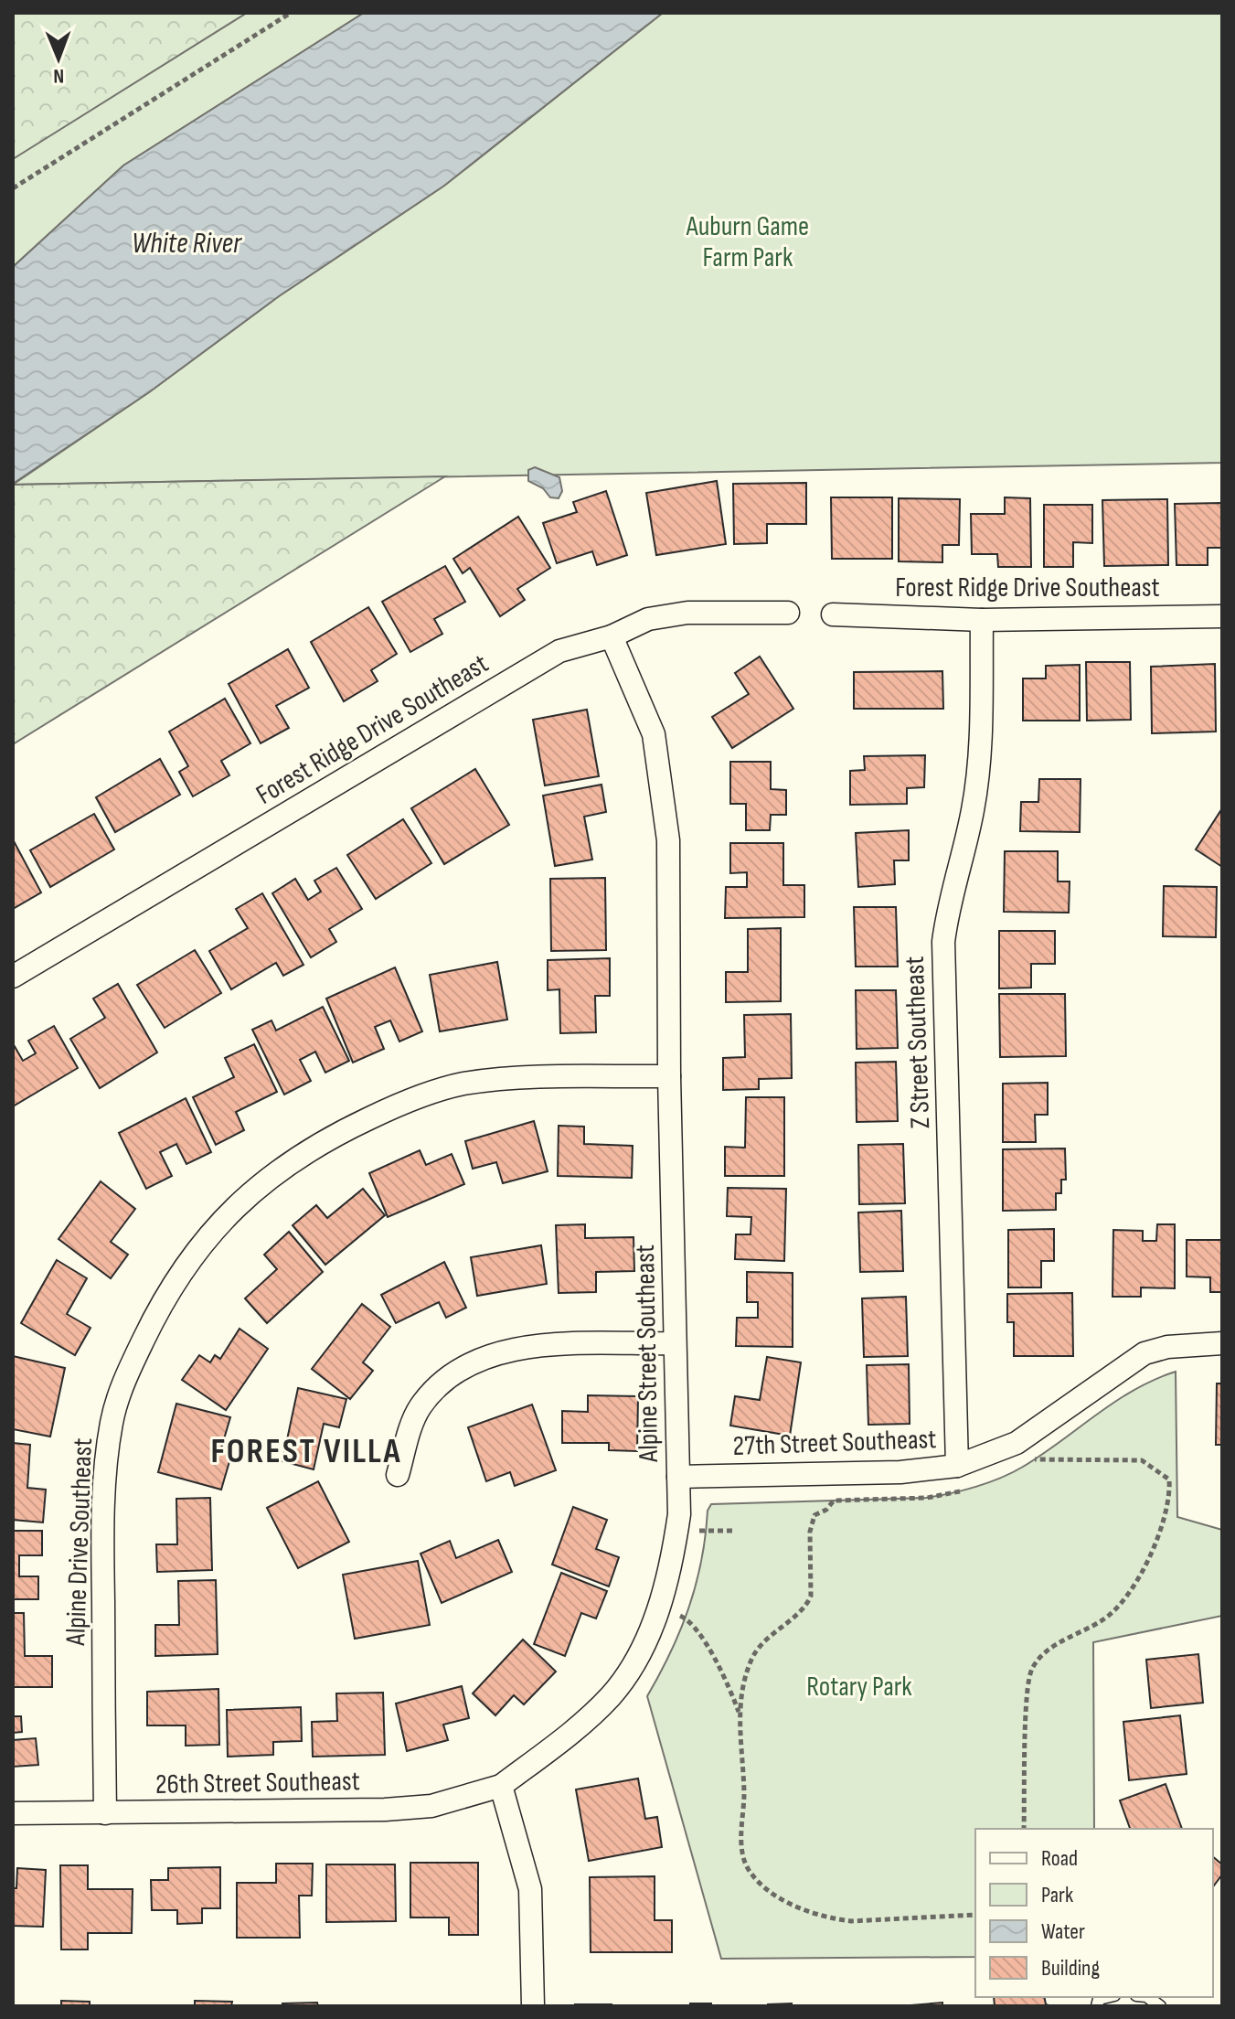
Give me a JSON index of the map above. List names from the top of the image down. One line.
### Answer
{"streets":{"street":["Forest Ridge Drive Southeast","Z Street Southeast","Alpine Street Southeast","27th Street Southeast","Alpine Drive Southeast","26th Street Southeast"]},"crossings":[["Forest Ridge Drive Southeast","Z Street Southeast"],["Forest Ridge Drive Southeast","Alpine Street Southeast"],["Z Street Southeast","27th Street Southeast"],["Alpine Street Southeast","27th Street Southeast"],["Alpine Street Southeast","Alpine Drive Southeast"],["Alpine Street Southeast","26th Street Southeast"],["Alpine Drive Southeast","26th Street Southeast"]],"districts":["FOREST VILLA"],"water":["White River"],"parks":["Auburn Game Farm Park","Rotary Park"],"legend":["Road","Park","Water","Building"],"north":"bottom"}
